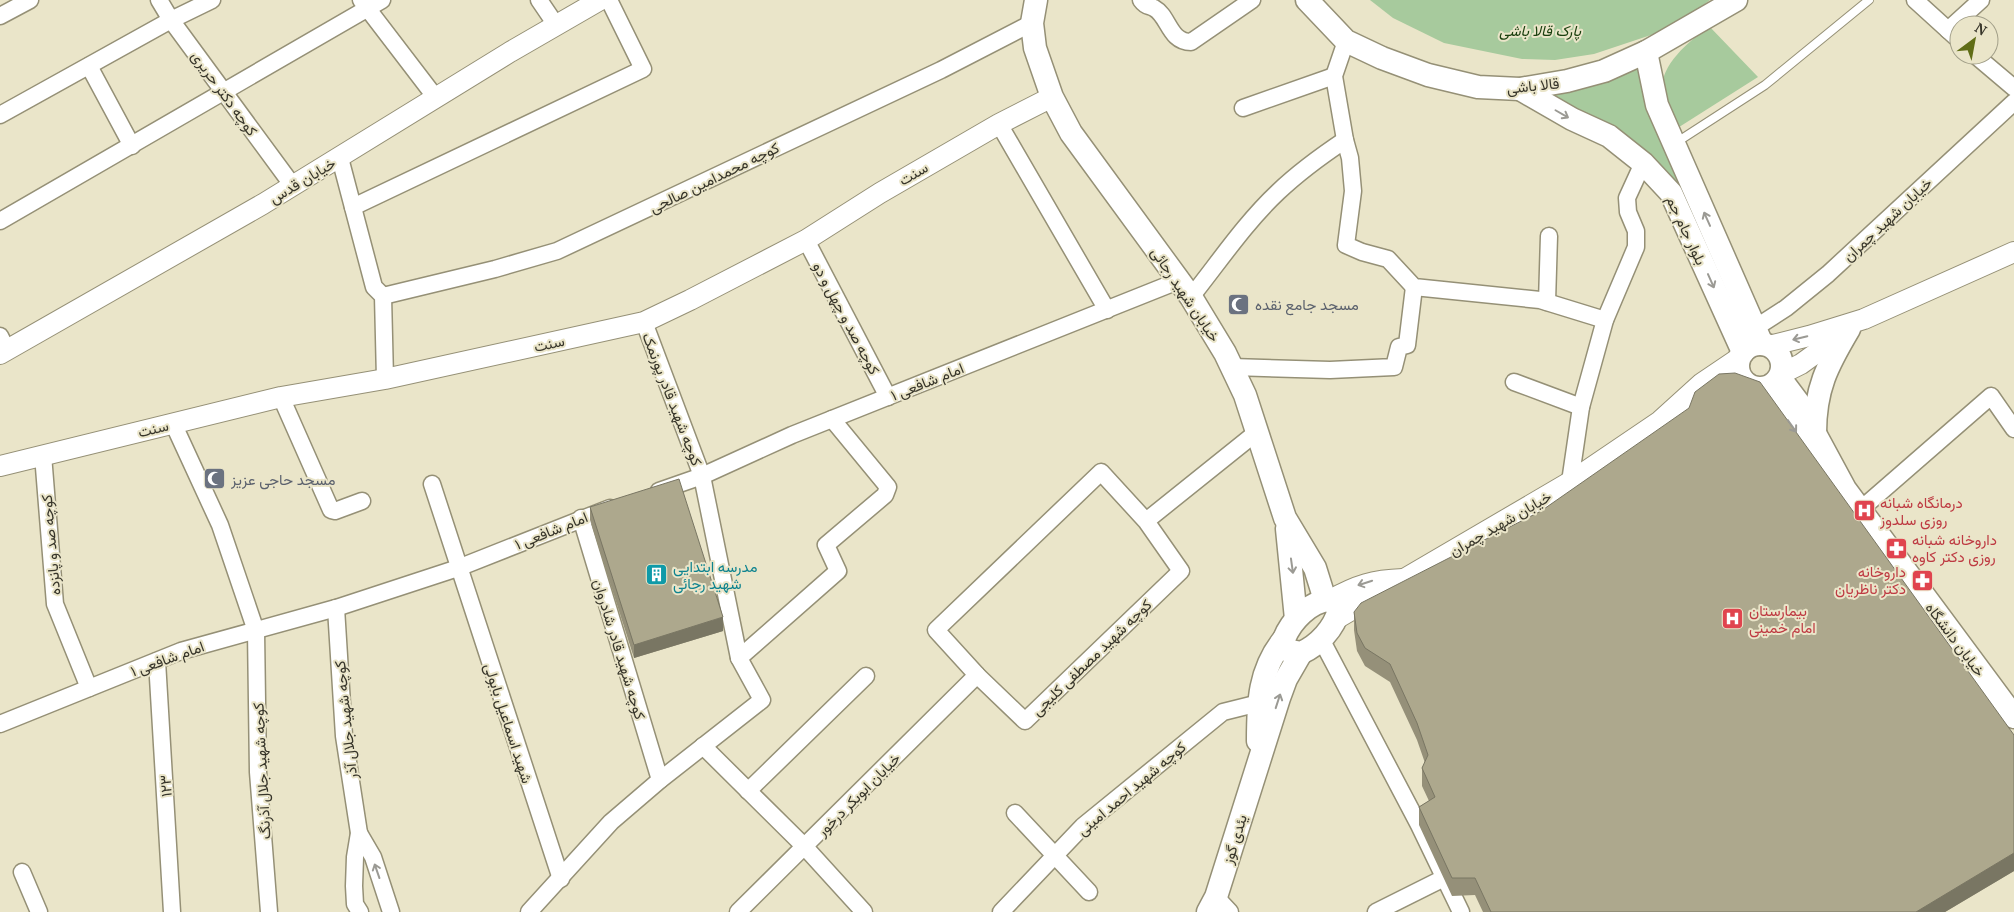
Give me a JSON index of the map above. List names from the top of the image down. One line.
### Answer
{"streets":{"main road":["قالا باشی","بلوار جام جم","خیابان شهید رجائی","خیابان دانشگاه","یئدی گوز"],"street":["کوچه دکتر حریری","سنت","کوچه محمدامین صالحی","خیابان قدس","خیابان شهید چمران","کوچه صد و چهل و دو","امام شافعی ۱","کوچه شهید قادر پورنمک","کوچه صد و پانزده","کوچه شهید قادر شادروان","کوچه شهید مصطفی کلیجی","کوچه شهید جلال آذر","شهید اسماعیل بابولی","کوچه شهید جلال آذرنگ","۱۲۳","کوچه شهید احمد امینی","خیابان ابوبکر درخور"]},"crossings":[["قالا باشی","بلوار جام جم"],["کوچه دکتر حریری","خیابان قدس"],["سنت","خیابان شهید رجائی"],["سنت","کوچه صد و چهل و دو"],["سنت","کوچه شهید قادر پورنمک"],["سنت","کوچه صد و پانزده"],["سنت","کوچه شهید جلال آذرنگ"],["کوچه محمدامین صالحی","خیابان شهید رجائی"],["خیابان شهید چمران","بلوار جام جم"],["خیابان شهید چمران","خیابان شهید رجائی"],["خیابان شهید چمران","خیابان دانشگاه"],["خیابان شهید رجائی","امام شافعی ۱"],["کوچه صد و چهل و دو","امام شافعی ۱"],["امام شافعی ۱","کوچه شهید قادر پورنمک"],["امام شافعی ۱","کوچه صد و پانزده"],["امام شافعی ۱","کوچه شهید قادر شادروان"],["امام شافعی ۱","کوچه شهید جلال آذر"],["امام شافعی ۱","شهید اسماعیل بابولی"],["امام شافعی ۱","کوچه شهید جلال آذرنگ"],["امام شافعی ۱","۱۲۳"],["کوچه شهید مصطفی کلیجی","خیابان ابوبکر درخور"]],"parks":["پارک قالا باشی"],"places":{"mosque":["مسجد جامع نقده","مسجد حاجی عزیز"],"hospital":["درمانگاه شبانه روزی سلدوز","بیمارستان امام خمینی"],"pharmacy":["داروخانه شبانه روزی دکتر کاوه","داروخانه دکتر ناظریان"],"building":["مدرسه ابتدایی شهید رجائی"]},"north":"top right"}
